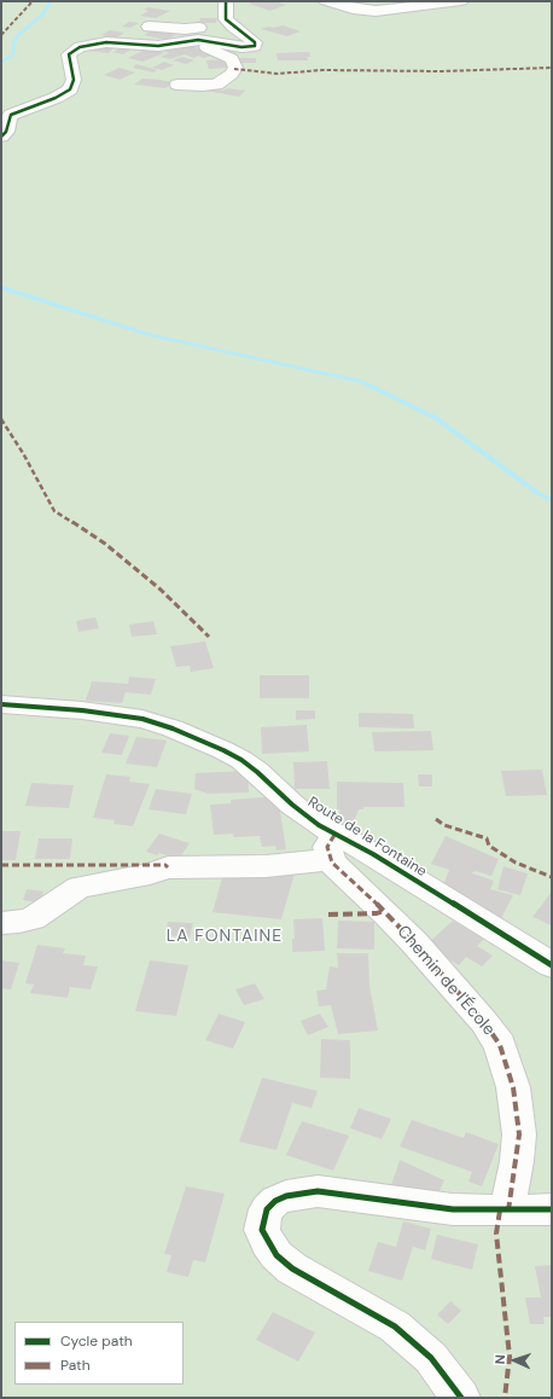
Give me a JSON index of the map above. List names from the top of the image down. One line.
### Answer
{"streets":{"street":["Route de la Fontaine","Chemin de l'École"]},"crossings":[["Route de la Fontaine","Chemin de l'École"]],"districts":["LA FONTAINE"],"legend":["Cycle path","Path"],"north":"left"}
